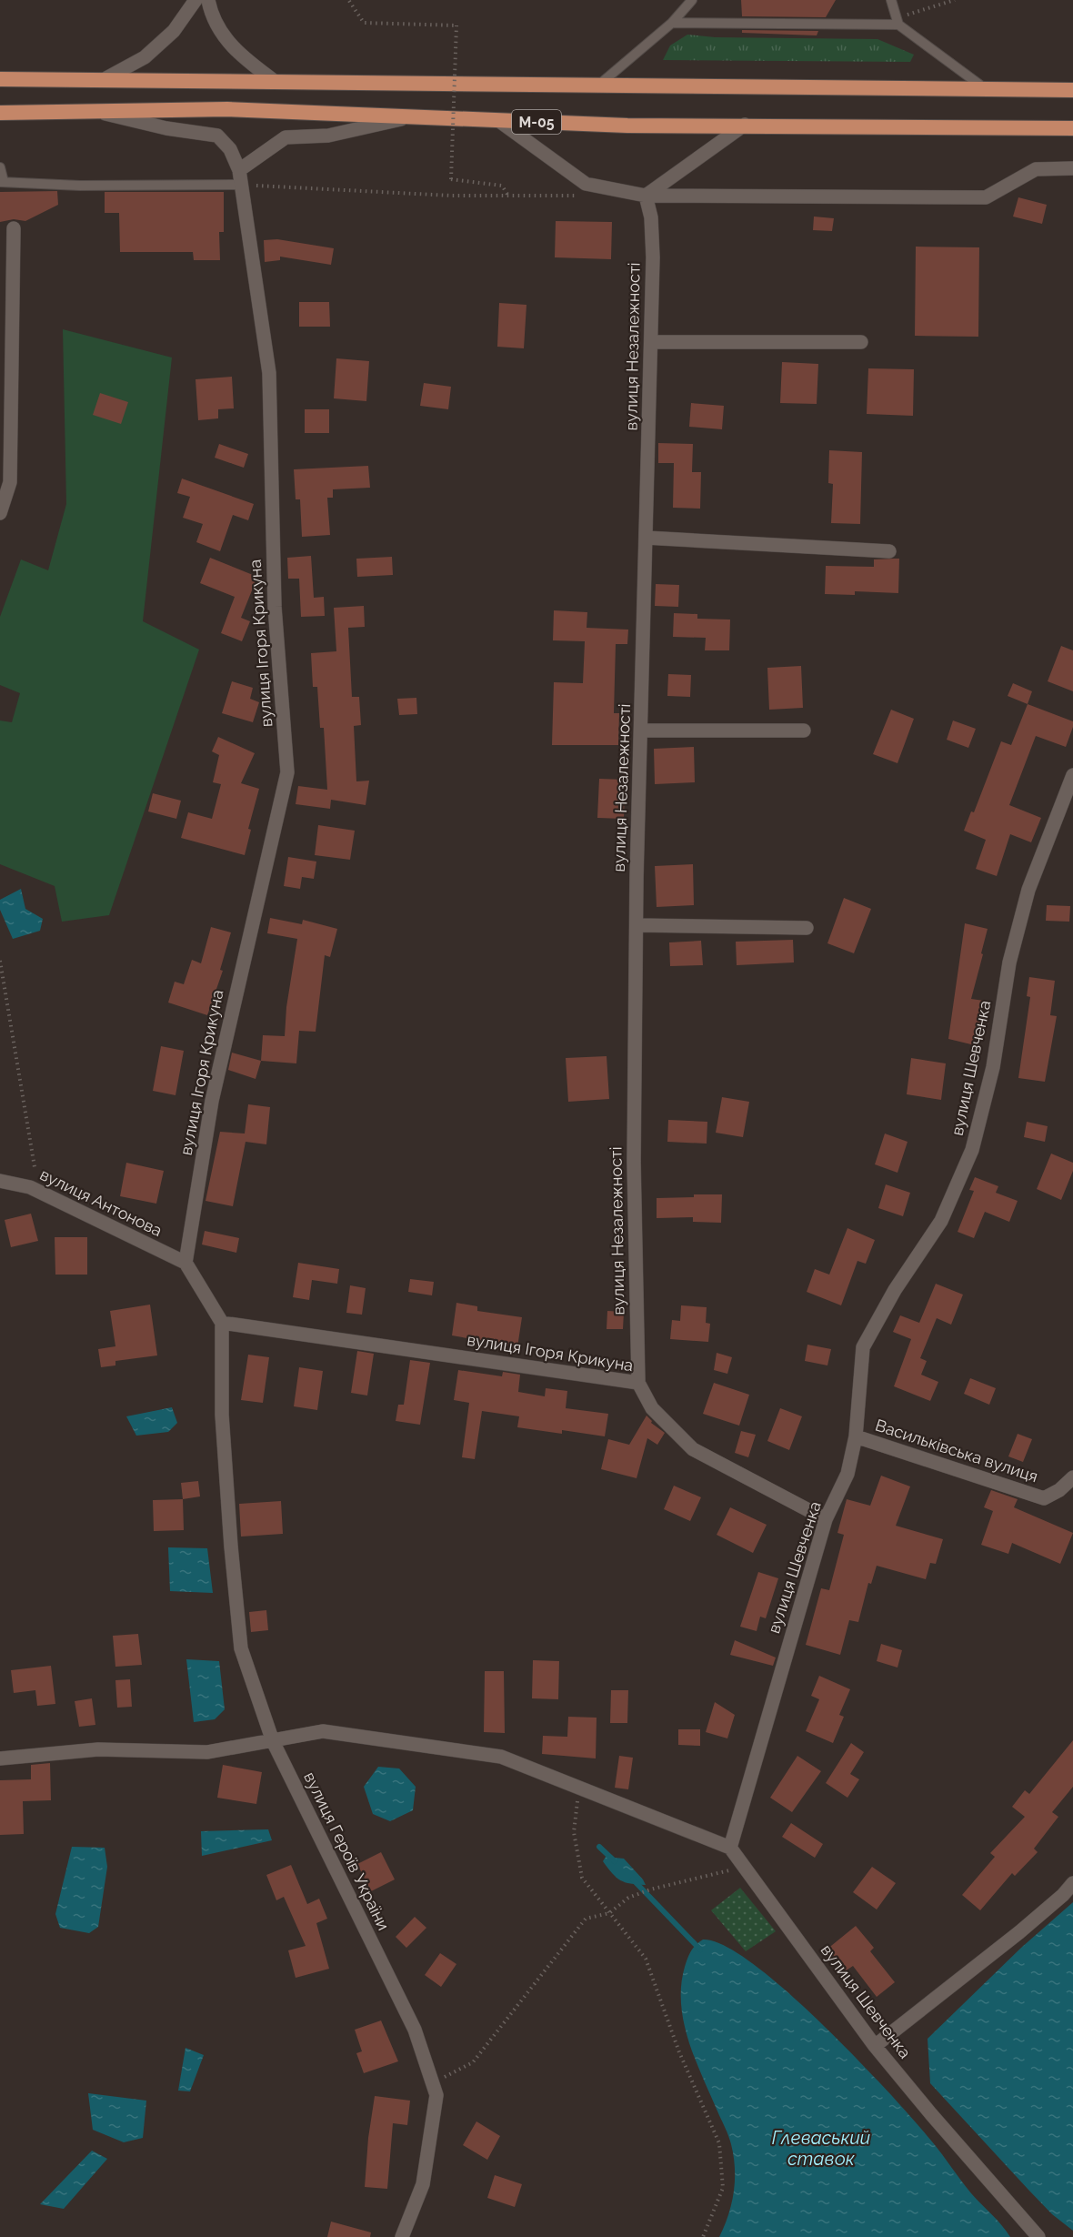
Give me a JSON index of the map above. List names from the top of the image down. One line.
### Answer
{"streets":{"highway":["М-05"],"street":["вулиця Незалежності","вулиця Ігоря Крикуна","вулиця Шевченка","вулиця Антонова","Васильківська вулиця","вулиця Героїв України"]},"crossings":[["М-05","вулиця Ігоря Крикуна"],["вулиця Незалежності","вулиця Ігоря Крикуна"],["вулиця Ігоря Крикуна","вулиця Шевченка"],["вулиця Ігоря Крикуна","вулиця Антонова"],["вулиця Ігоря Крикуна","вулиця Героїв України"],["вулиця Шевченка","Васильківська вулиця"]],"water":["Глеваський ставок"]}
